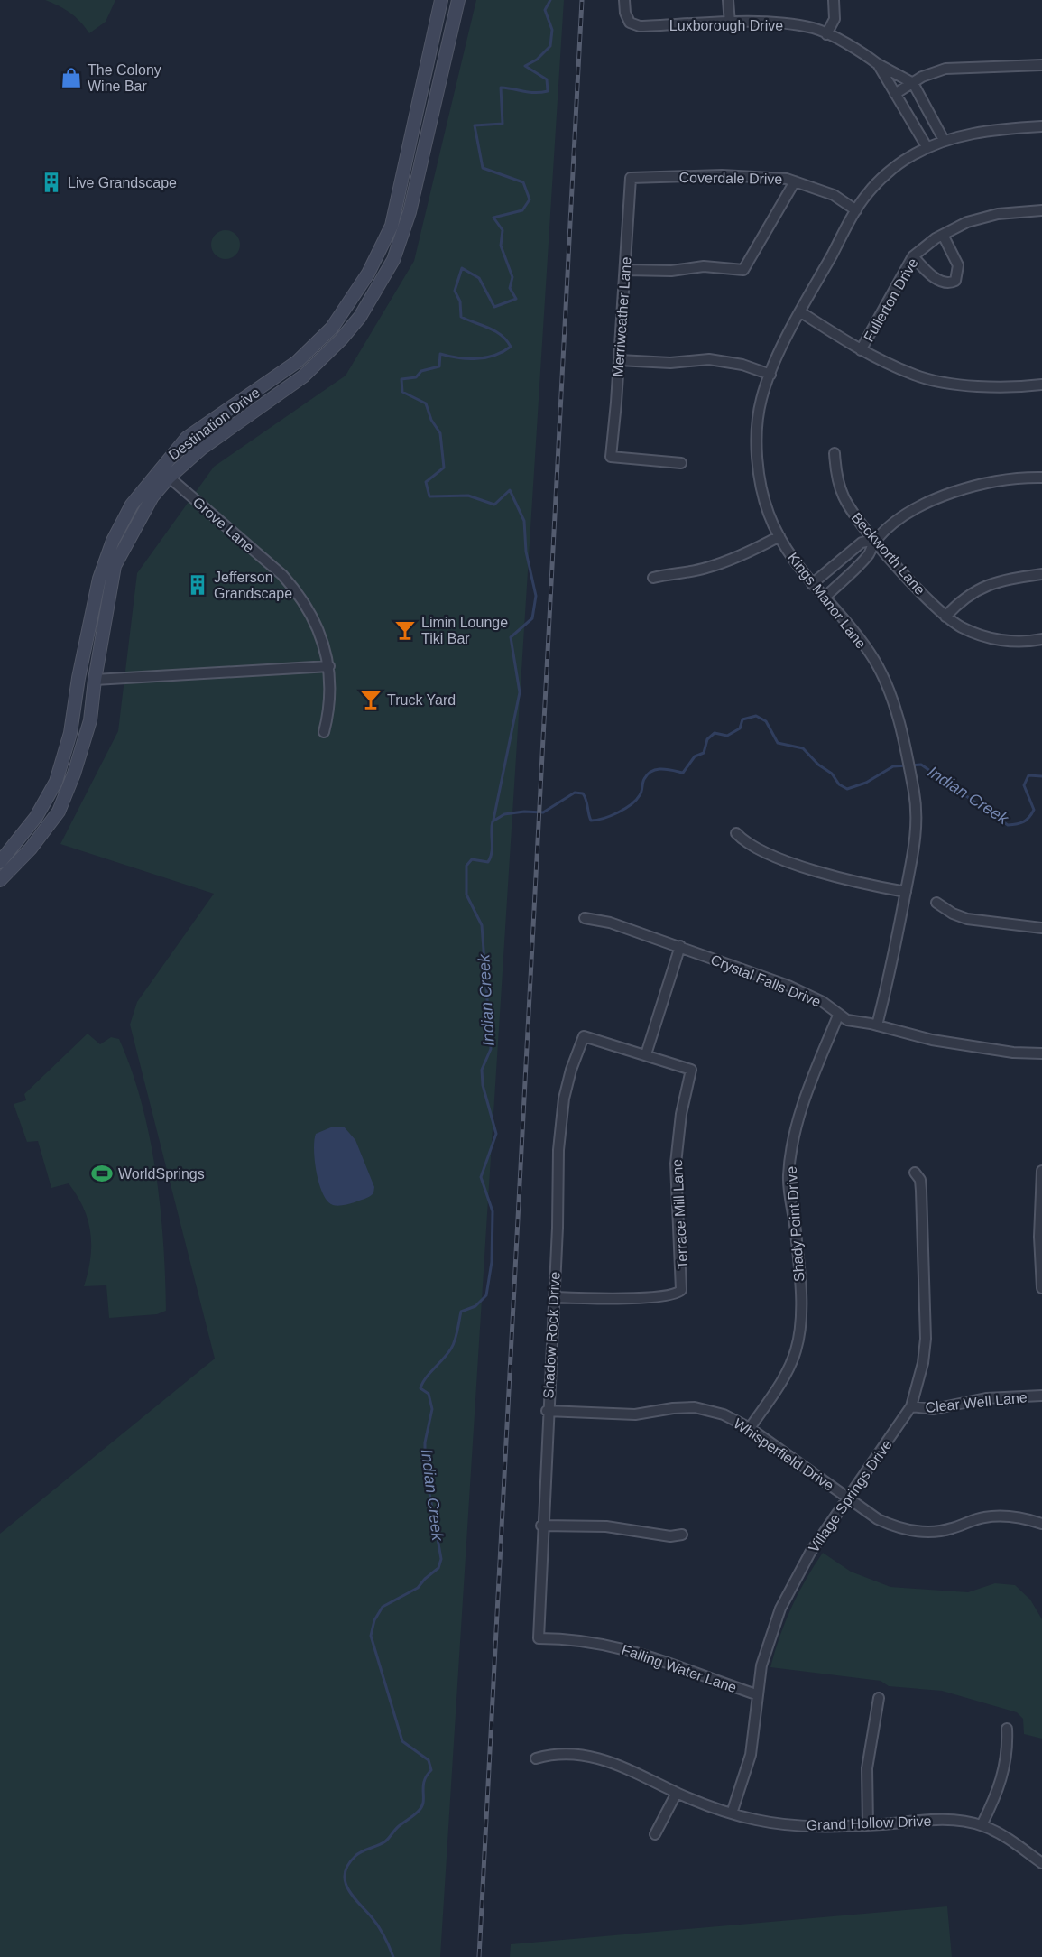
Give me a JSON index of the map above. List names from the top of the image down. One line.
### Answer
{"streets":{"street":["Luxborough Drive","Coverdale Drive","Fullerton Drive","Merriweather Lane","Destination Drive","Grove Lane","Beckworth Lane","Kings Manor Lane","Crystal Falls Drive","Terrace Mill Lane","Shady Point Drive","Shadow Rock Drive","Clear Well Lane","Whisperfield Drive","Village Springs Drive","Falling Water Lane","Grand Hollow Drive"]},"crossings":[["Luxborough Drive","Kings Manor Lane"],["Coverdale Drive","Merriweather Lane"],["Coverdale Drive","Kings Manor Lane"],["Destination Drive","Grove Lane"],["Kings Manor Lane","Crystal Falls Drive"],["Crystal Falls Drive","Shady Point Drive"],["Terrace Mill Lane","Shadow Rock Drive"],["Shady Point Drive","Whisperfield Drive"],["Shadow Rock Drive","Whisperfield Drive"],["Shadow Rock Drive","Falling Water Lane"],["Clear Well Lane","Village Springs Drive"],["Whisperfield Drive","Village Springs Drive"],["Village Springs Drive","Falling Water Lane"],["Village Springs Drive","Grand Hollow Drive"]],"water":["Indian Creek"],"places":{"shop":["The Colony Wine Bar"],"building":["Live Grandscape","Jefferson Grandscape"],"bar":["Limin Lounge Tiki Bar","Truck Yard"],"sports":["WorldSprings"]}}
